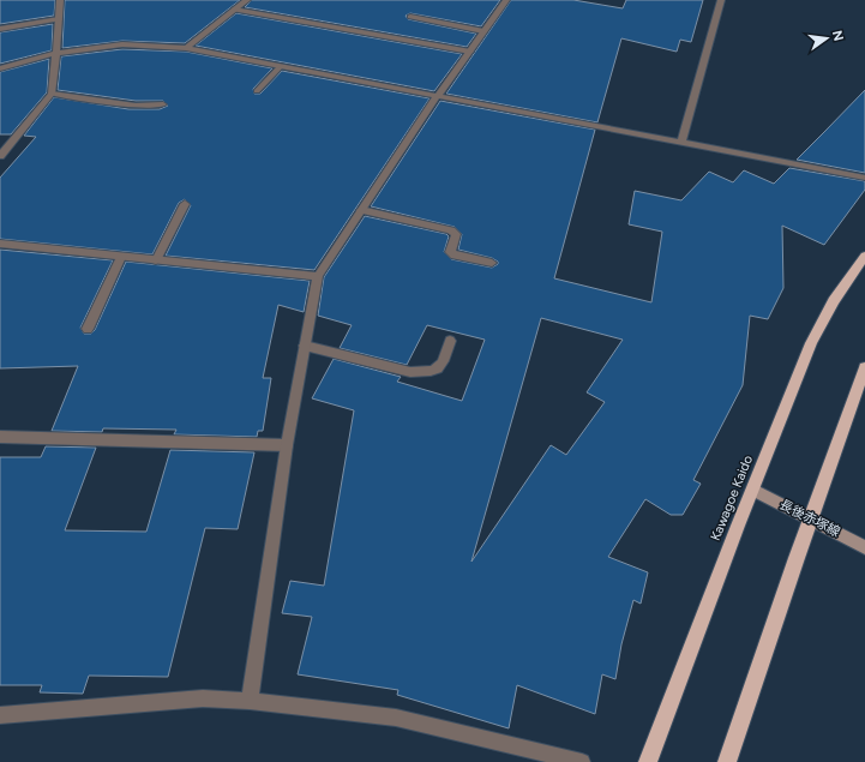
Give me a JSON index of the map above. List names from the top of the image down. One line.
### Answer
{"streets":{"highway":["Kawagoe Kaido"],"main road":["長後赤塚線"]},"crossings":[["Kawagoe Kaido","長後赤塚線"]],"north":"right"}
